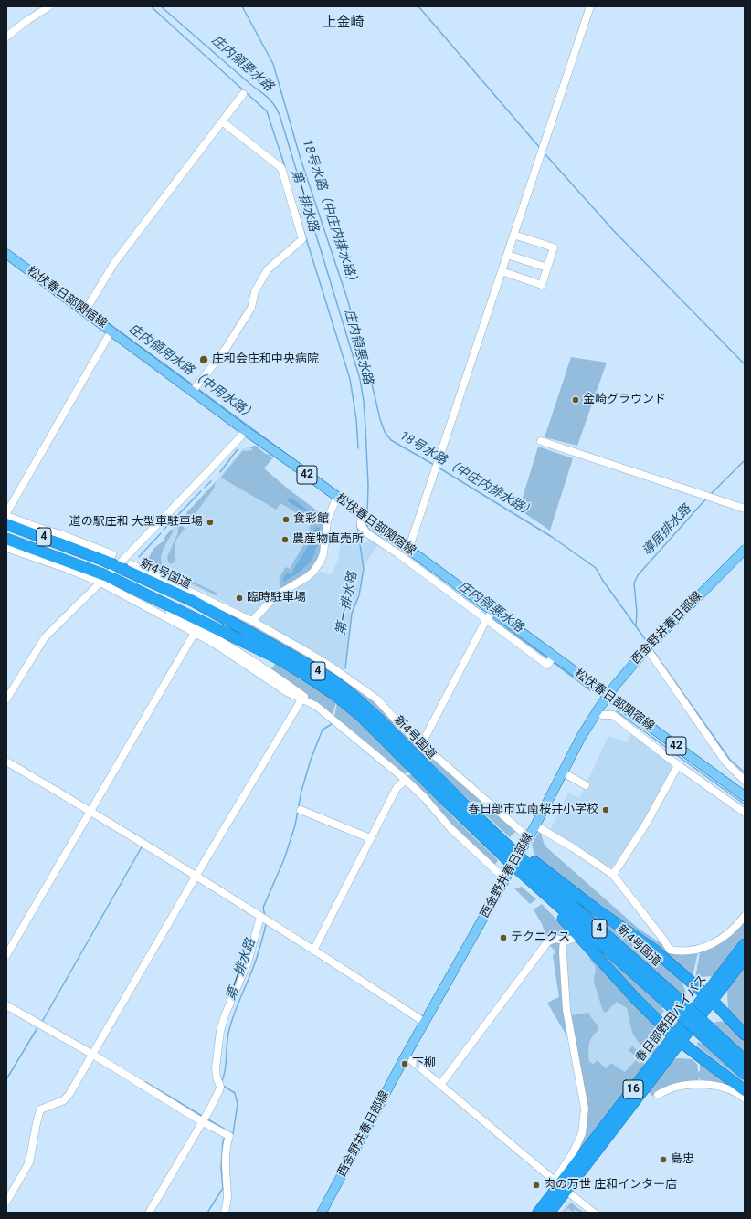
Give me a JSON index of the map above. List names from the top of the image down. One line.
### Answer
{"streets":{"highway":["4","新4号国道","春日部野田バイパス","16"],"main road":["松伏春日部関宿線","42","西金野井春日部線"]},"crossings":[["松伏春日部関宿線","西金野井春日部線"],["4","新4号国道"],["4","西金野井春日部線"],["4","春日部野田バイパス"],["新4号国道","西金野井春日部線"]],"districts":["上金崎"],"water":["庄内領悪水路","第一排水路","18号水路（中庄内排水路）","庄内領用水路（中用水路）","導居排水路"],"places":["庄和会庄和中央病院","金崎グラウンド","食彩館","道の駅庄和 大型車駐車場","農産物直売所","臨時駐車場","春日部市立南桜井小学校","テクニクス","下柳","島忠","肉の万世 庄和インター店"]}
